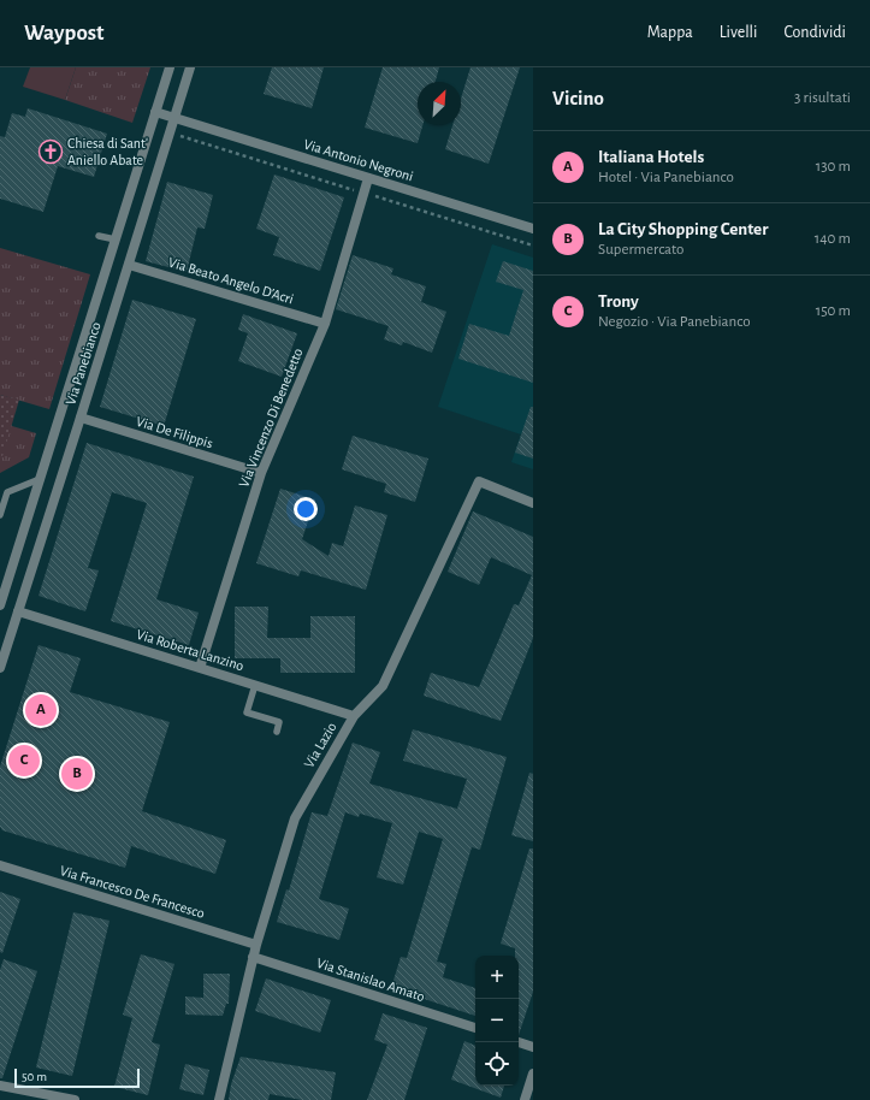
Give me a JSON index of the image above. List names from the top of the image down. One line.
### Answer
{"streets":{"street":["Via Antonio Negroni","Via Beato Angelo D'Acri","Via Panebianco","Via Vincenzo Di Benedetto","Via De Filippis","Via Roberta Lanzino","Via Lazio","Via Francesco De Francesco","Via Stanislao Amato"]},"crossings":[["Via Antonio Negroni","Via Panebianco"],["Via Antonio Negroni","Via Vincenzo Di Benedetto"],["Via Beato Angelo D'Acri","Via Panebianco"],["Via Beato Angelo D'Acri","Via Vincenzo Di Benedetto"],["Via Panebianco","Via De Filippis"],["Via Panebianco","Via Roberta Lanzino"],["Via Vincenzo Di Benedetto","Via De Filippis"],["Via Vincenzo Di Benedetto","Via Roberta Lanzino"],["Via Roberta Lanzino","Via Lazio"],["Via Lazio","Via Francesco De Francesco"],["Via Lazio","Via Stanislao Amato"]],"places":{"church":["Chiesa di Sant' Aniello Abate"]},"scale_bar":"50 m","north":"top right","page":{"header":"Waypost","nav":["Mappa","Livelli","Condividi"],"heading":["Vicino","3 risultati"],"list":[{"mark":"A","name":"Italiana Hotels","note":"Hotel · Via Panebianco","value":"130 m"},{"mark":"B","name":"La City Shopping Center","note":"Supermercato","value":"140 m"},{"mark":"C","name":"Trony","note":"Negozio · Via Panebianco","value":"150 m"}],"pins":["A","C","B"],"map_buttons":["+","−"],"scale":"50 m"}}
